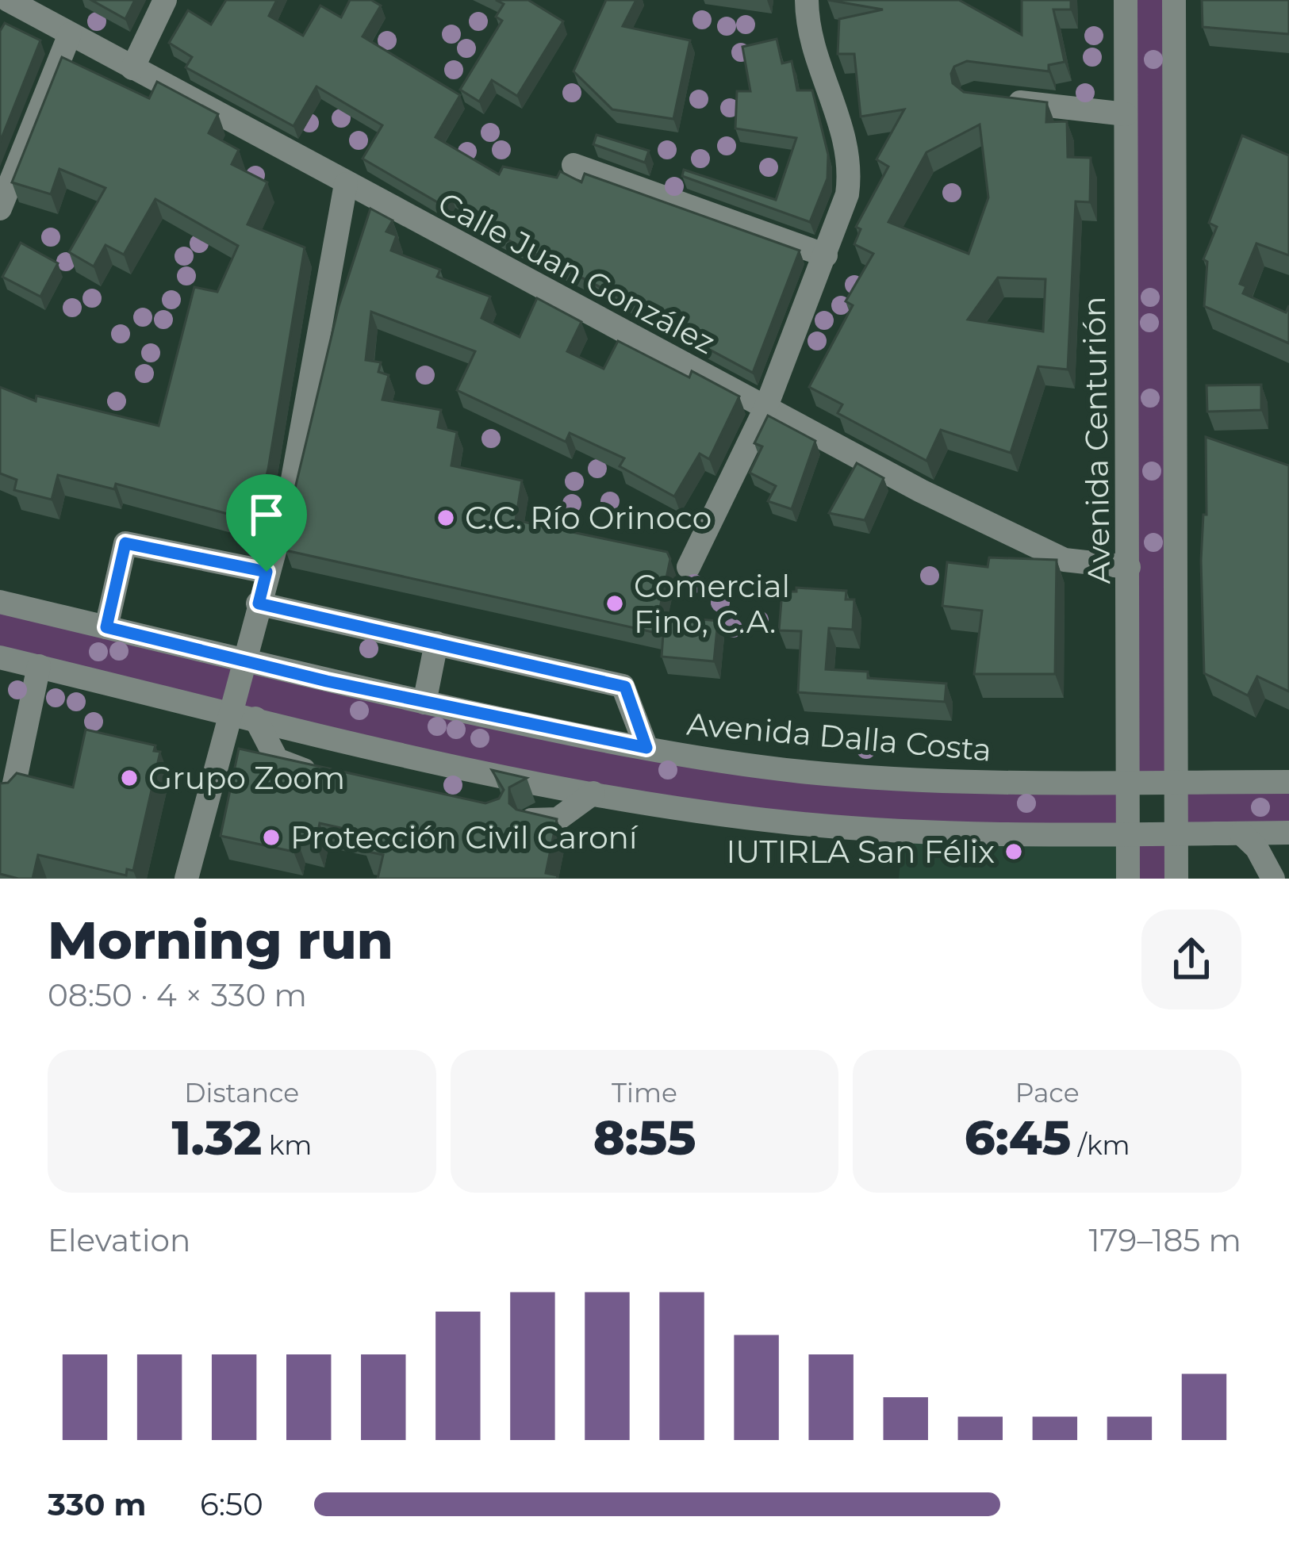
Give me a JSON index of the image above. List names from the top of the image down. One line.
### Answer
{"streets":{"street":["Calle Juan González","Avenida Centurión","Avenida Dalla Costa"]},"crossings":[["Calle Juan González","Avenida Centurión"],["Avenida Centurión","Avenida Dalla Costa"]],"places":["C.C. Río Orinoco","Comercial Fino, C.A.","Grupo Zoom","Protección Civil Caroní","IUTIRLA San Félix"],"page":{"heading":["Morning run","08:50 · 4 × 330 m"],"stats":[["Distance","1.32 km"],["Time","8:55"],["Pace","6:45 /km"]],"chart":["Elevation","179–185 m"],"list":[{"name":"330 m","note":"6:50"}]}}
